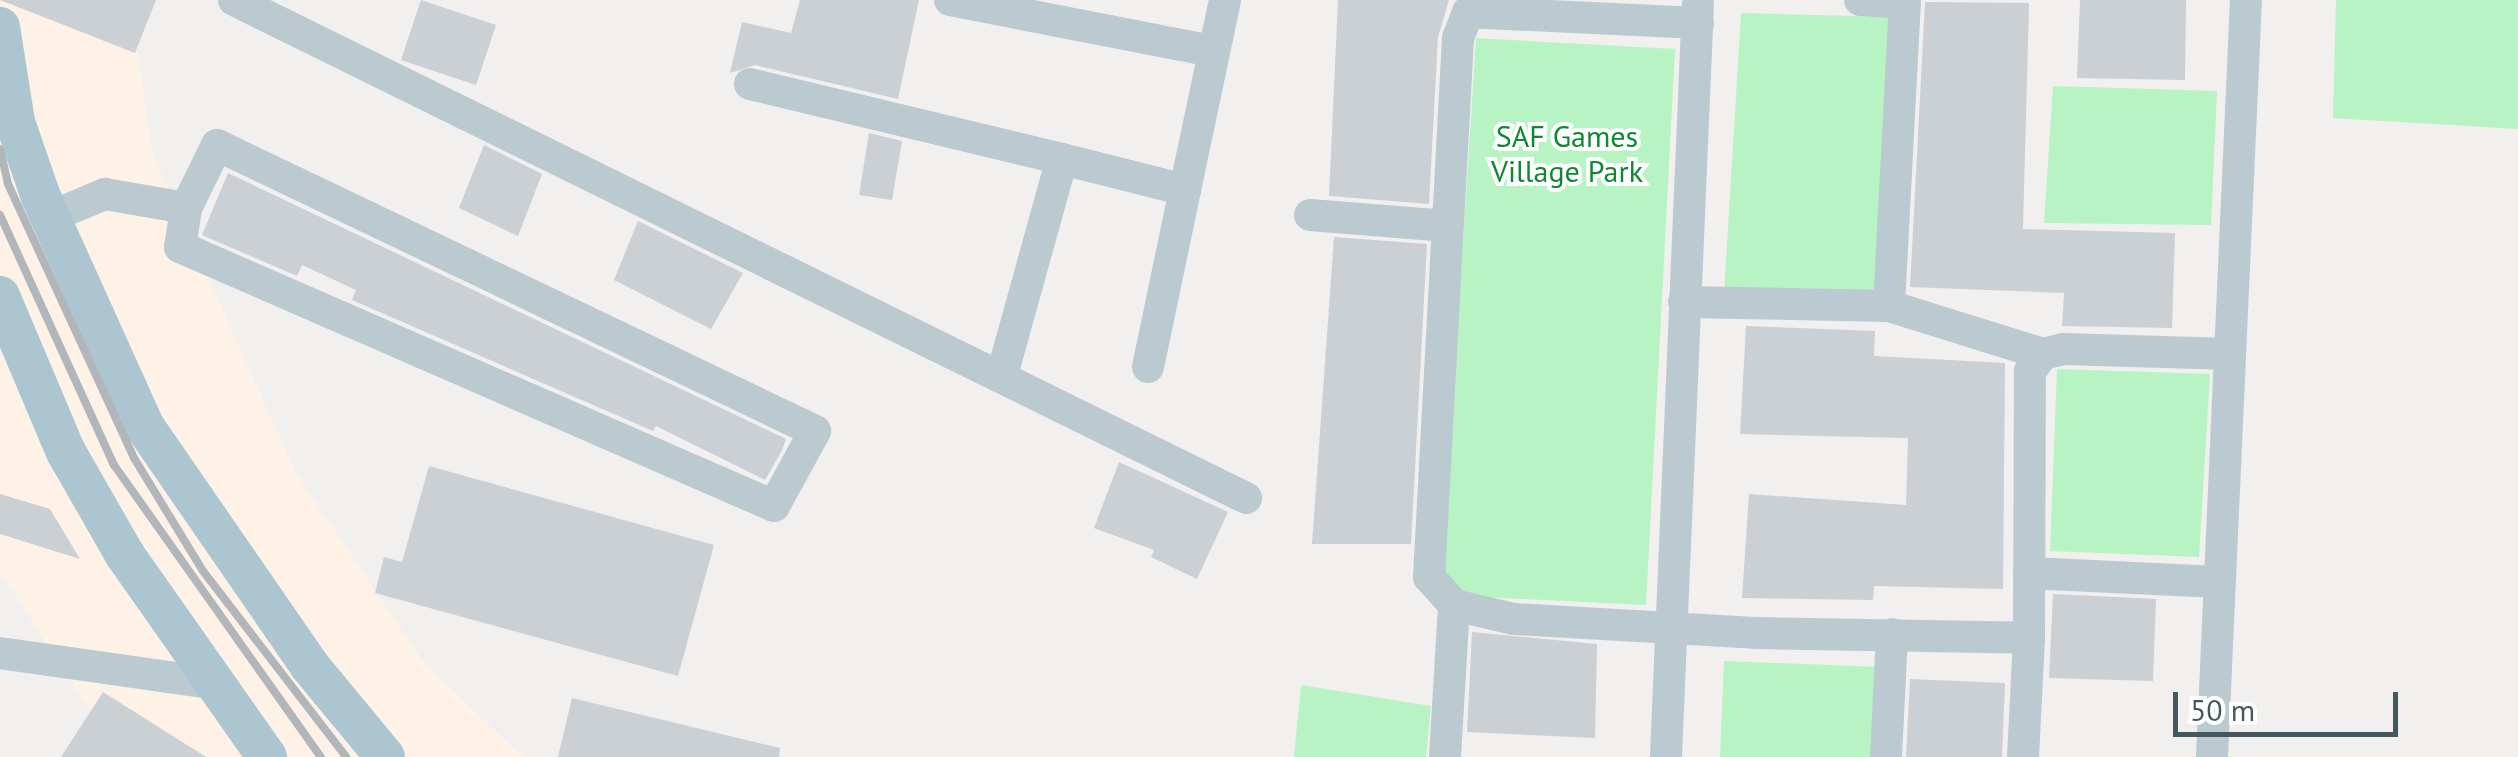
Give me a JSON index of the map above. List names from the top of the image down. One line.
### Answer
{"parks":["SAF Games Village Park"],"scale_bar":"50 m"}
